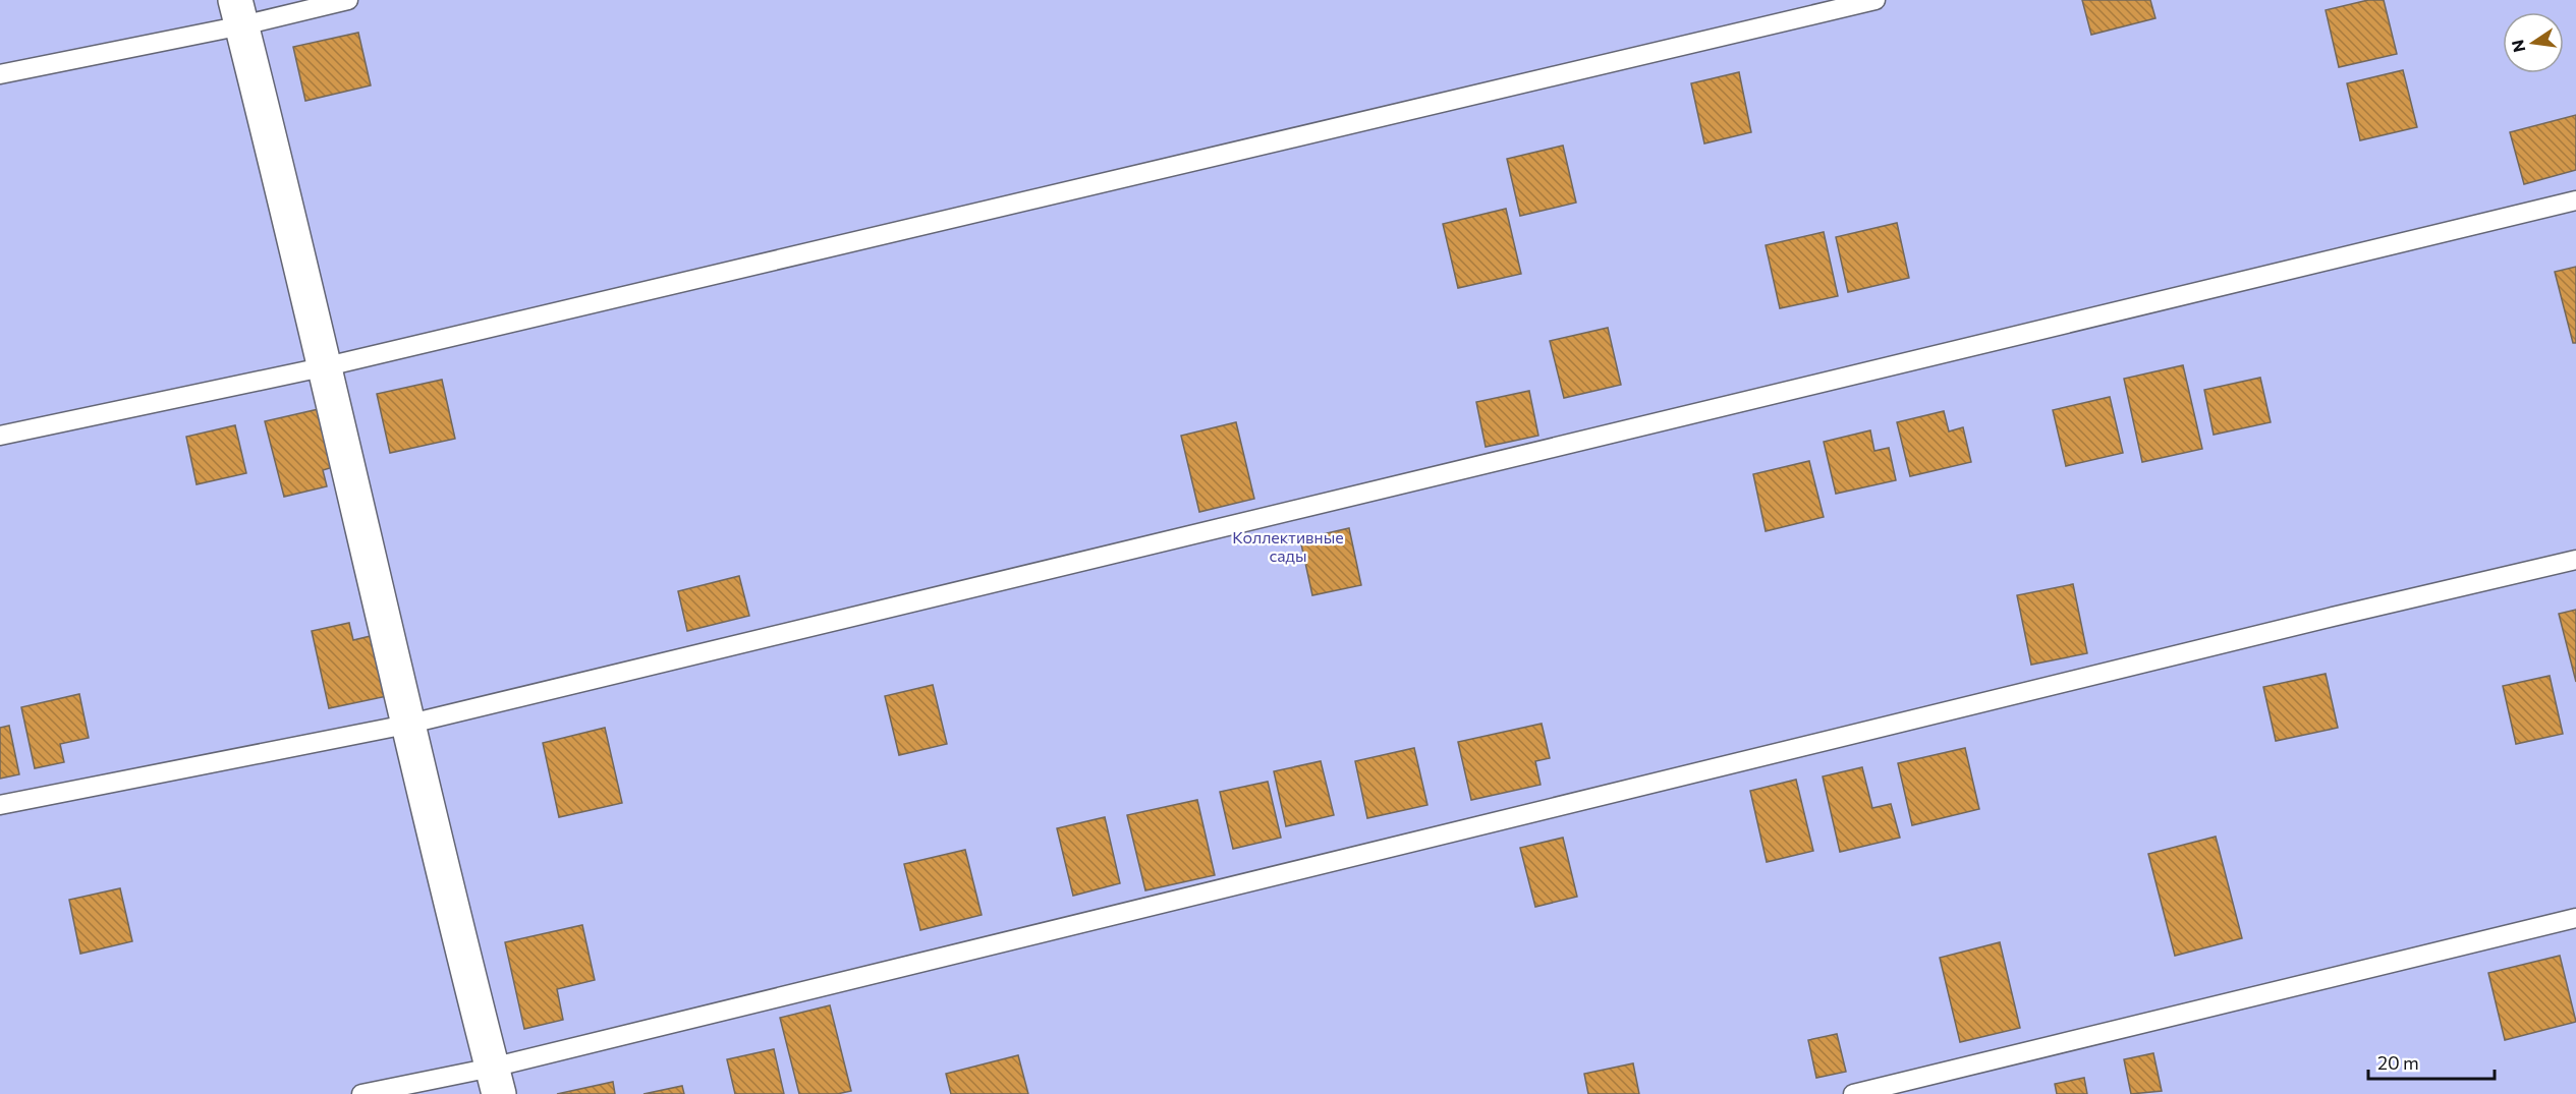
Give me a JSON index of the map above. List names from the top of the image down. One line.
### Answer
{"parks":["Коллективные сады"],"scale_bar":"20 m","north":"left"}
